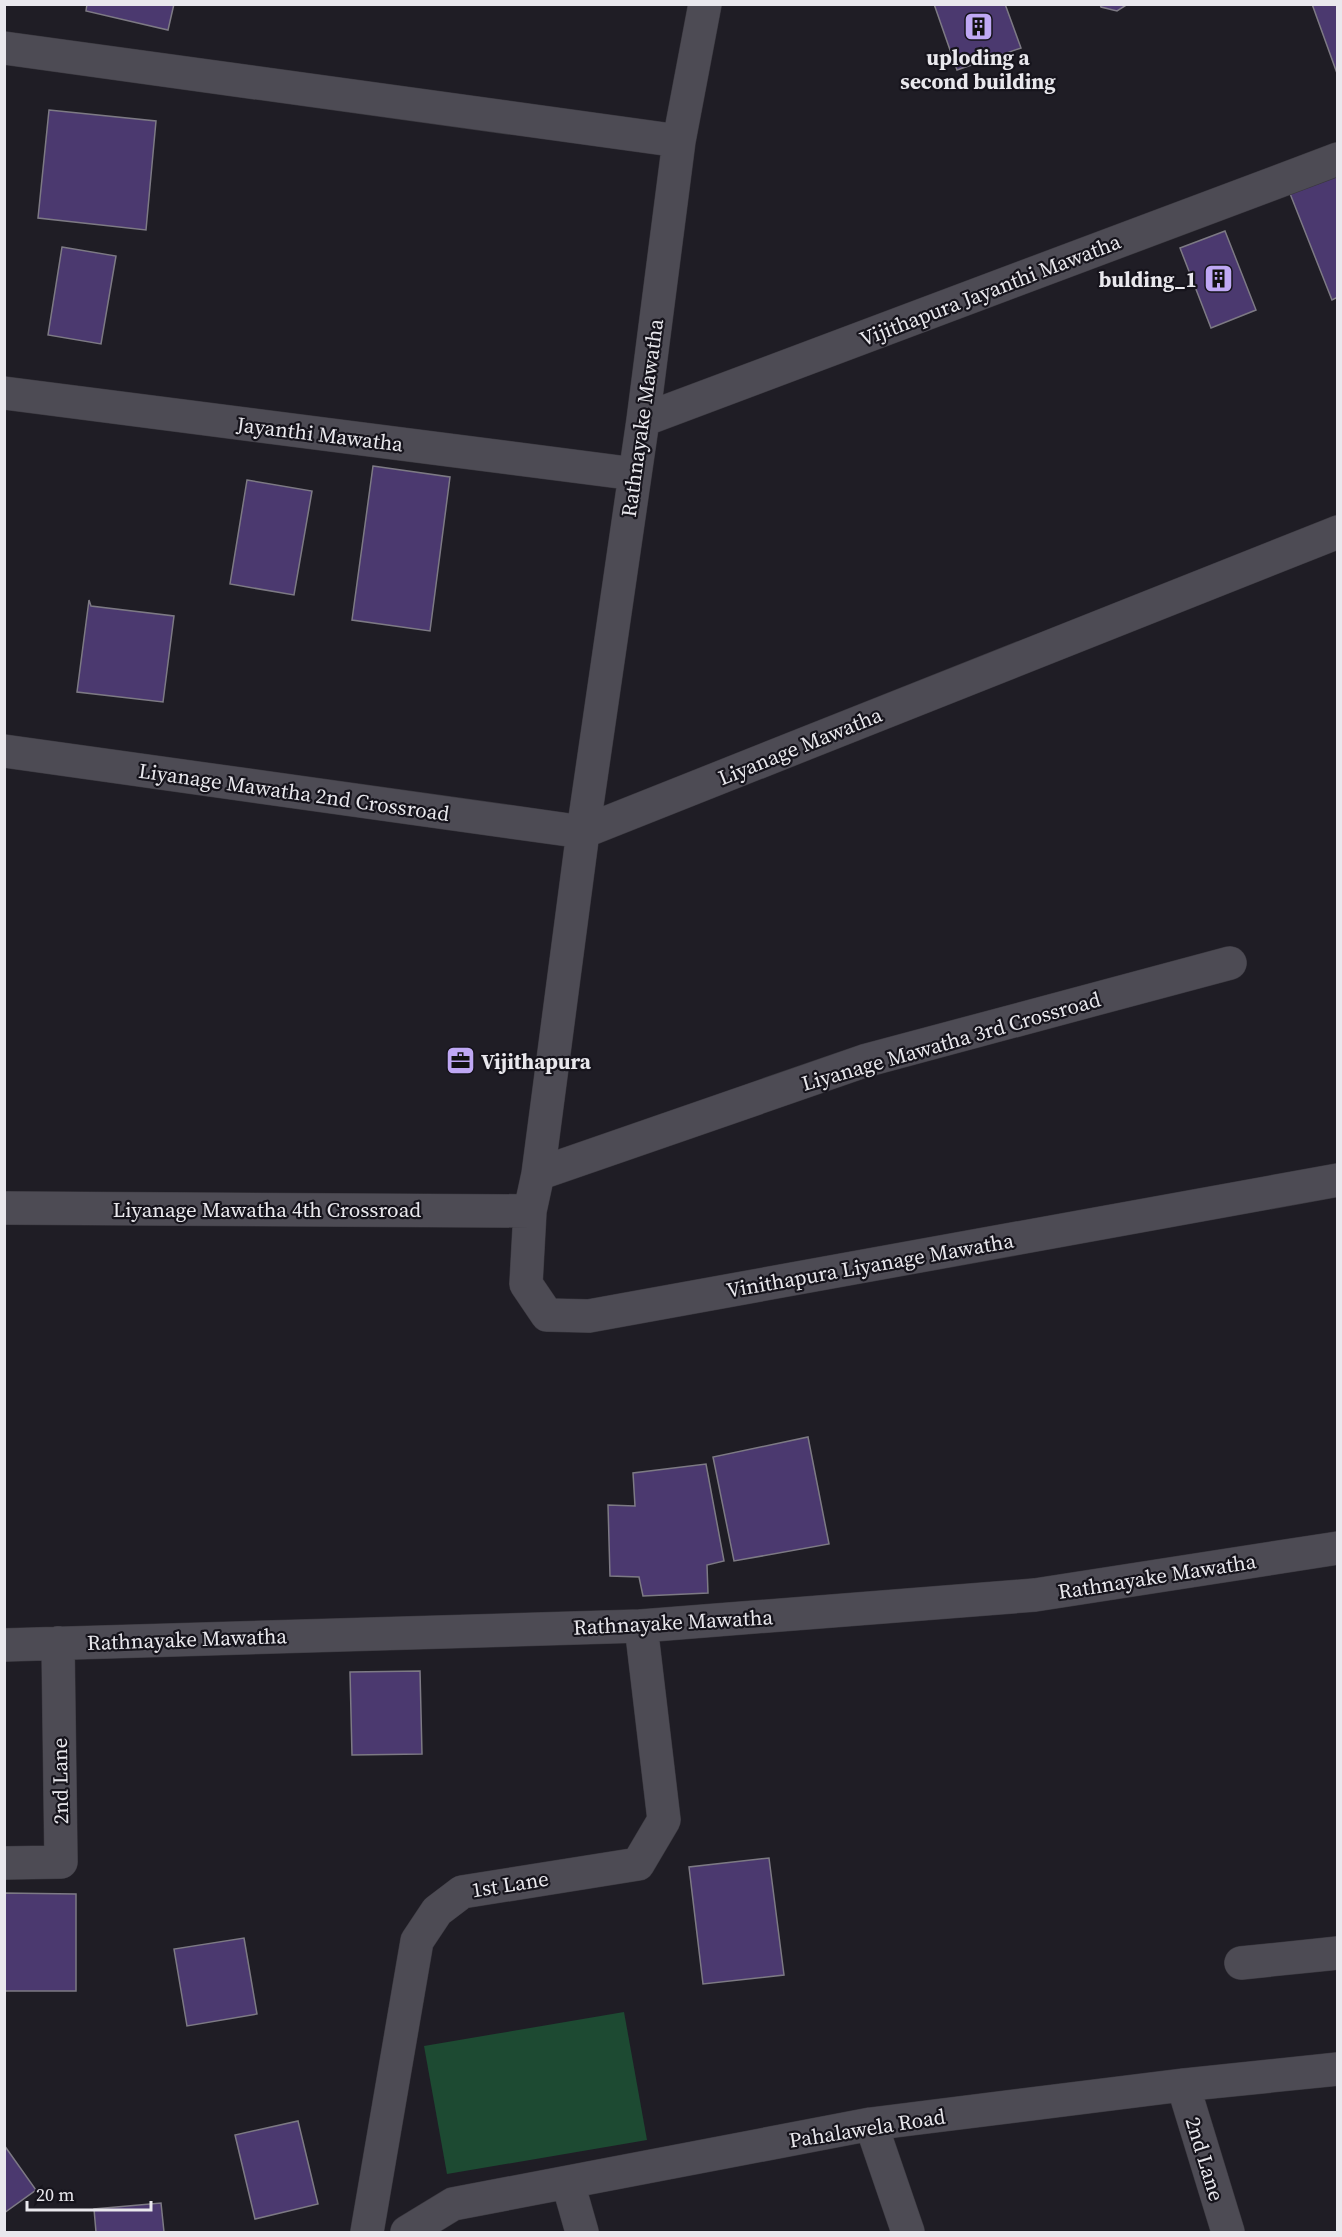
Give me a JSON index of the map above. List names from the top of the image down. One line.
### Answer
{"streets":{"street":["Vijithapura Jayanthi Mawatha","Rathnayake Mawatha","Jayanthi Mawatha","Liyanage Mawatha","Liyanage Mawatha 2nd Crossroad","Liyanage Mawatha 3rd Crossroad","Liyanage Mawatha 4th Crossroad","Vinithapura Liyanage Mawatha","2nd Lane","1st Lane","Pahalawela Road"]},"crossings":[["Vijithapura Jayanthi Mawatha","Rathnayake Mawatha"],["Rathnayake Mawatha","Jayanthi Mawatha"],["Rathnayake Mawatha","Liyanage Mawatha"],["Rathnayake Mawatha","Liyanage Mawatha 2nd Crossroad"],["Rathnayake Mawatha","2nd Lane"],["Rathnayake Mawatha","1st Lane"],["Liyanage Mawatha","Liyanage Mawatha 2nd Crossroad"],["Liyanage Mawatha 3rd Crossroad","Vinithapura Liyanage Mawatha"],["Liyanage Mawatha 4th Crossroad","Vinithapura Liyanage Mawatha"],["2nd Lane","Pahalawela Road"]],"places":{"building":["uploding a second building","bulding_1"],"office":["Vijithapura"]},"scale_bar":"20 m"}
